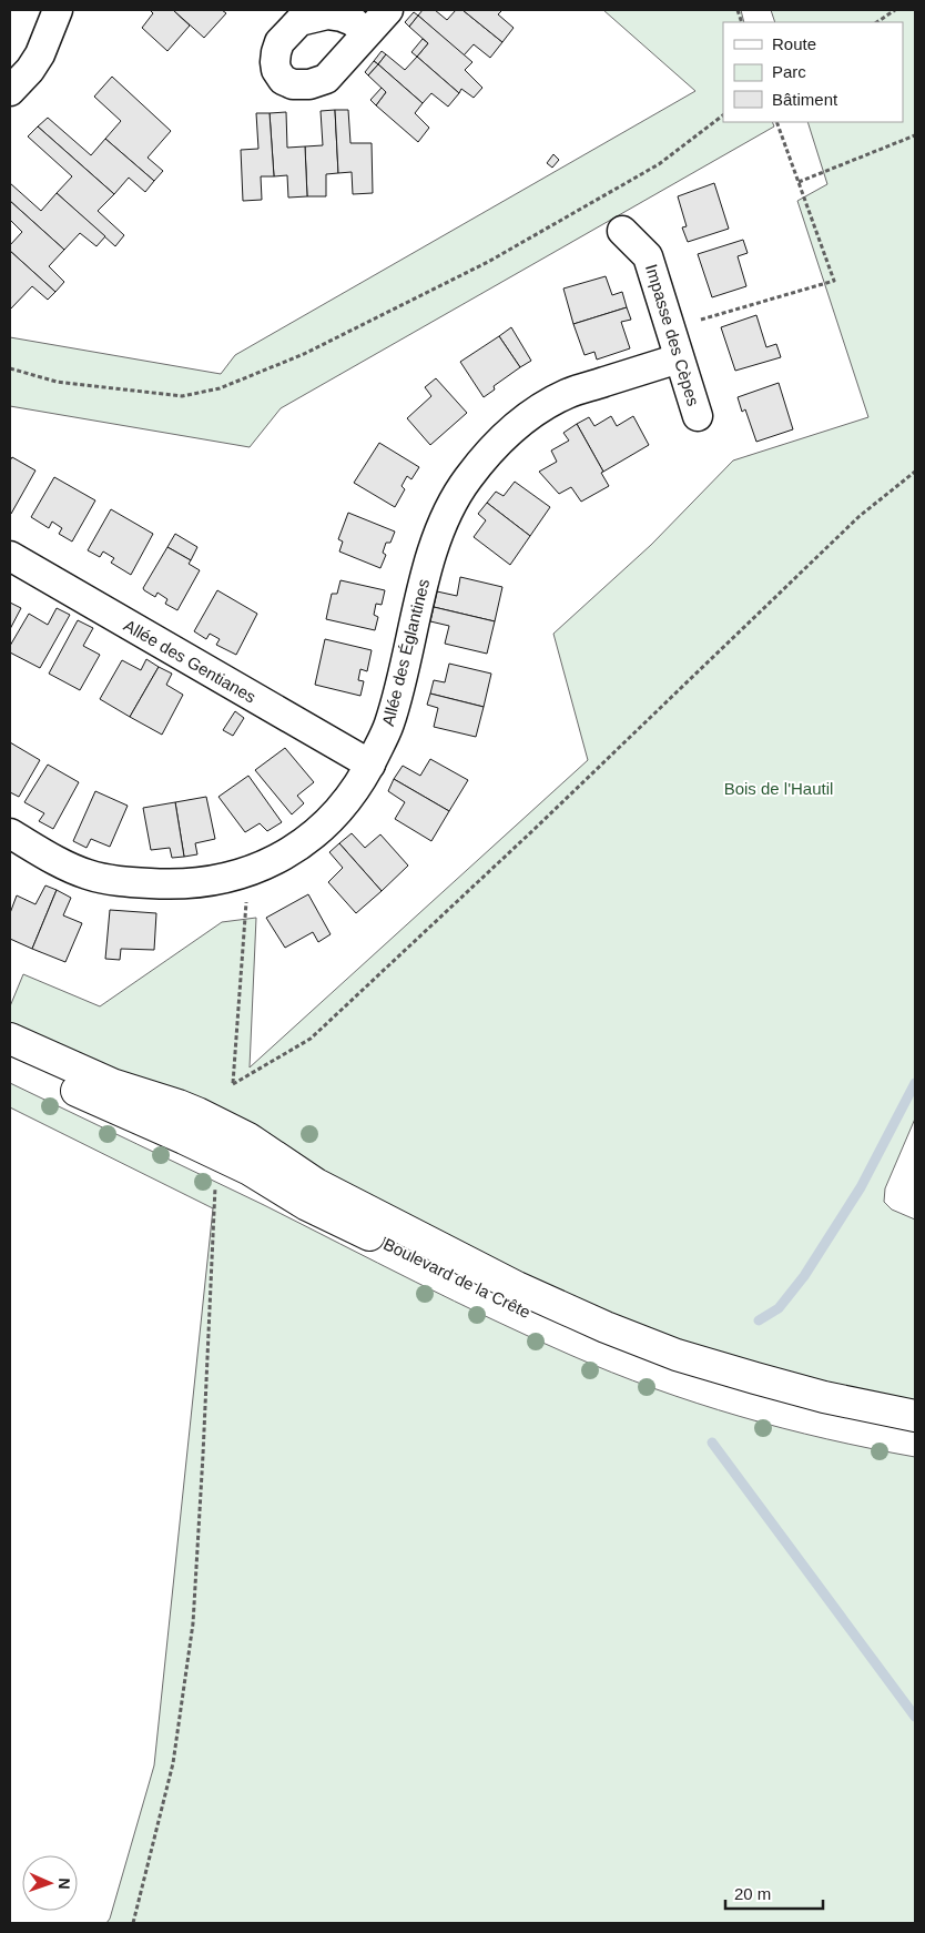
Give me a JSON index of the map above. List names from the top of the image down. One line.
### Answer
{"streets":{"street":["Impasse des Cèpes","Allée des Églantines","Allée des Gentianes","Boulevard de la Crête"]},"crossings":[["Impasse des Cèpes","Allée des Églantines"],["Allée des Églantines","Allée des Gentianes"]],"parks":["Bois de l'Hautil"],"legend":["Route","Parc","Bâtiment"],"scale_bar":"20 m","north":"right"}
